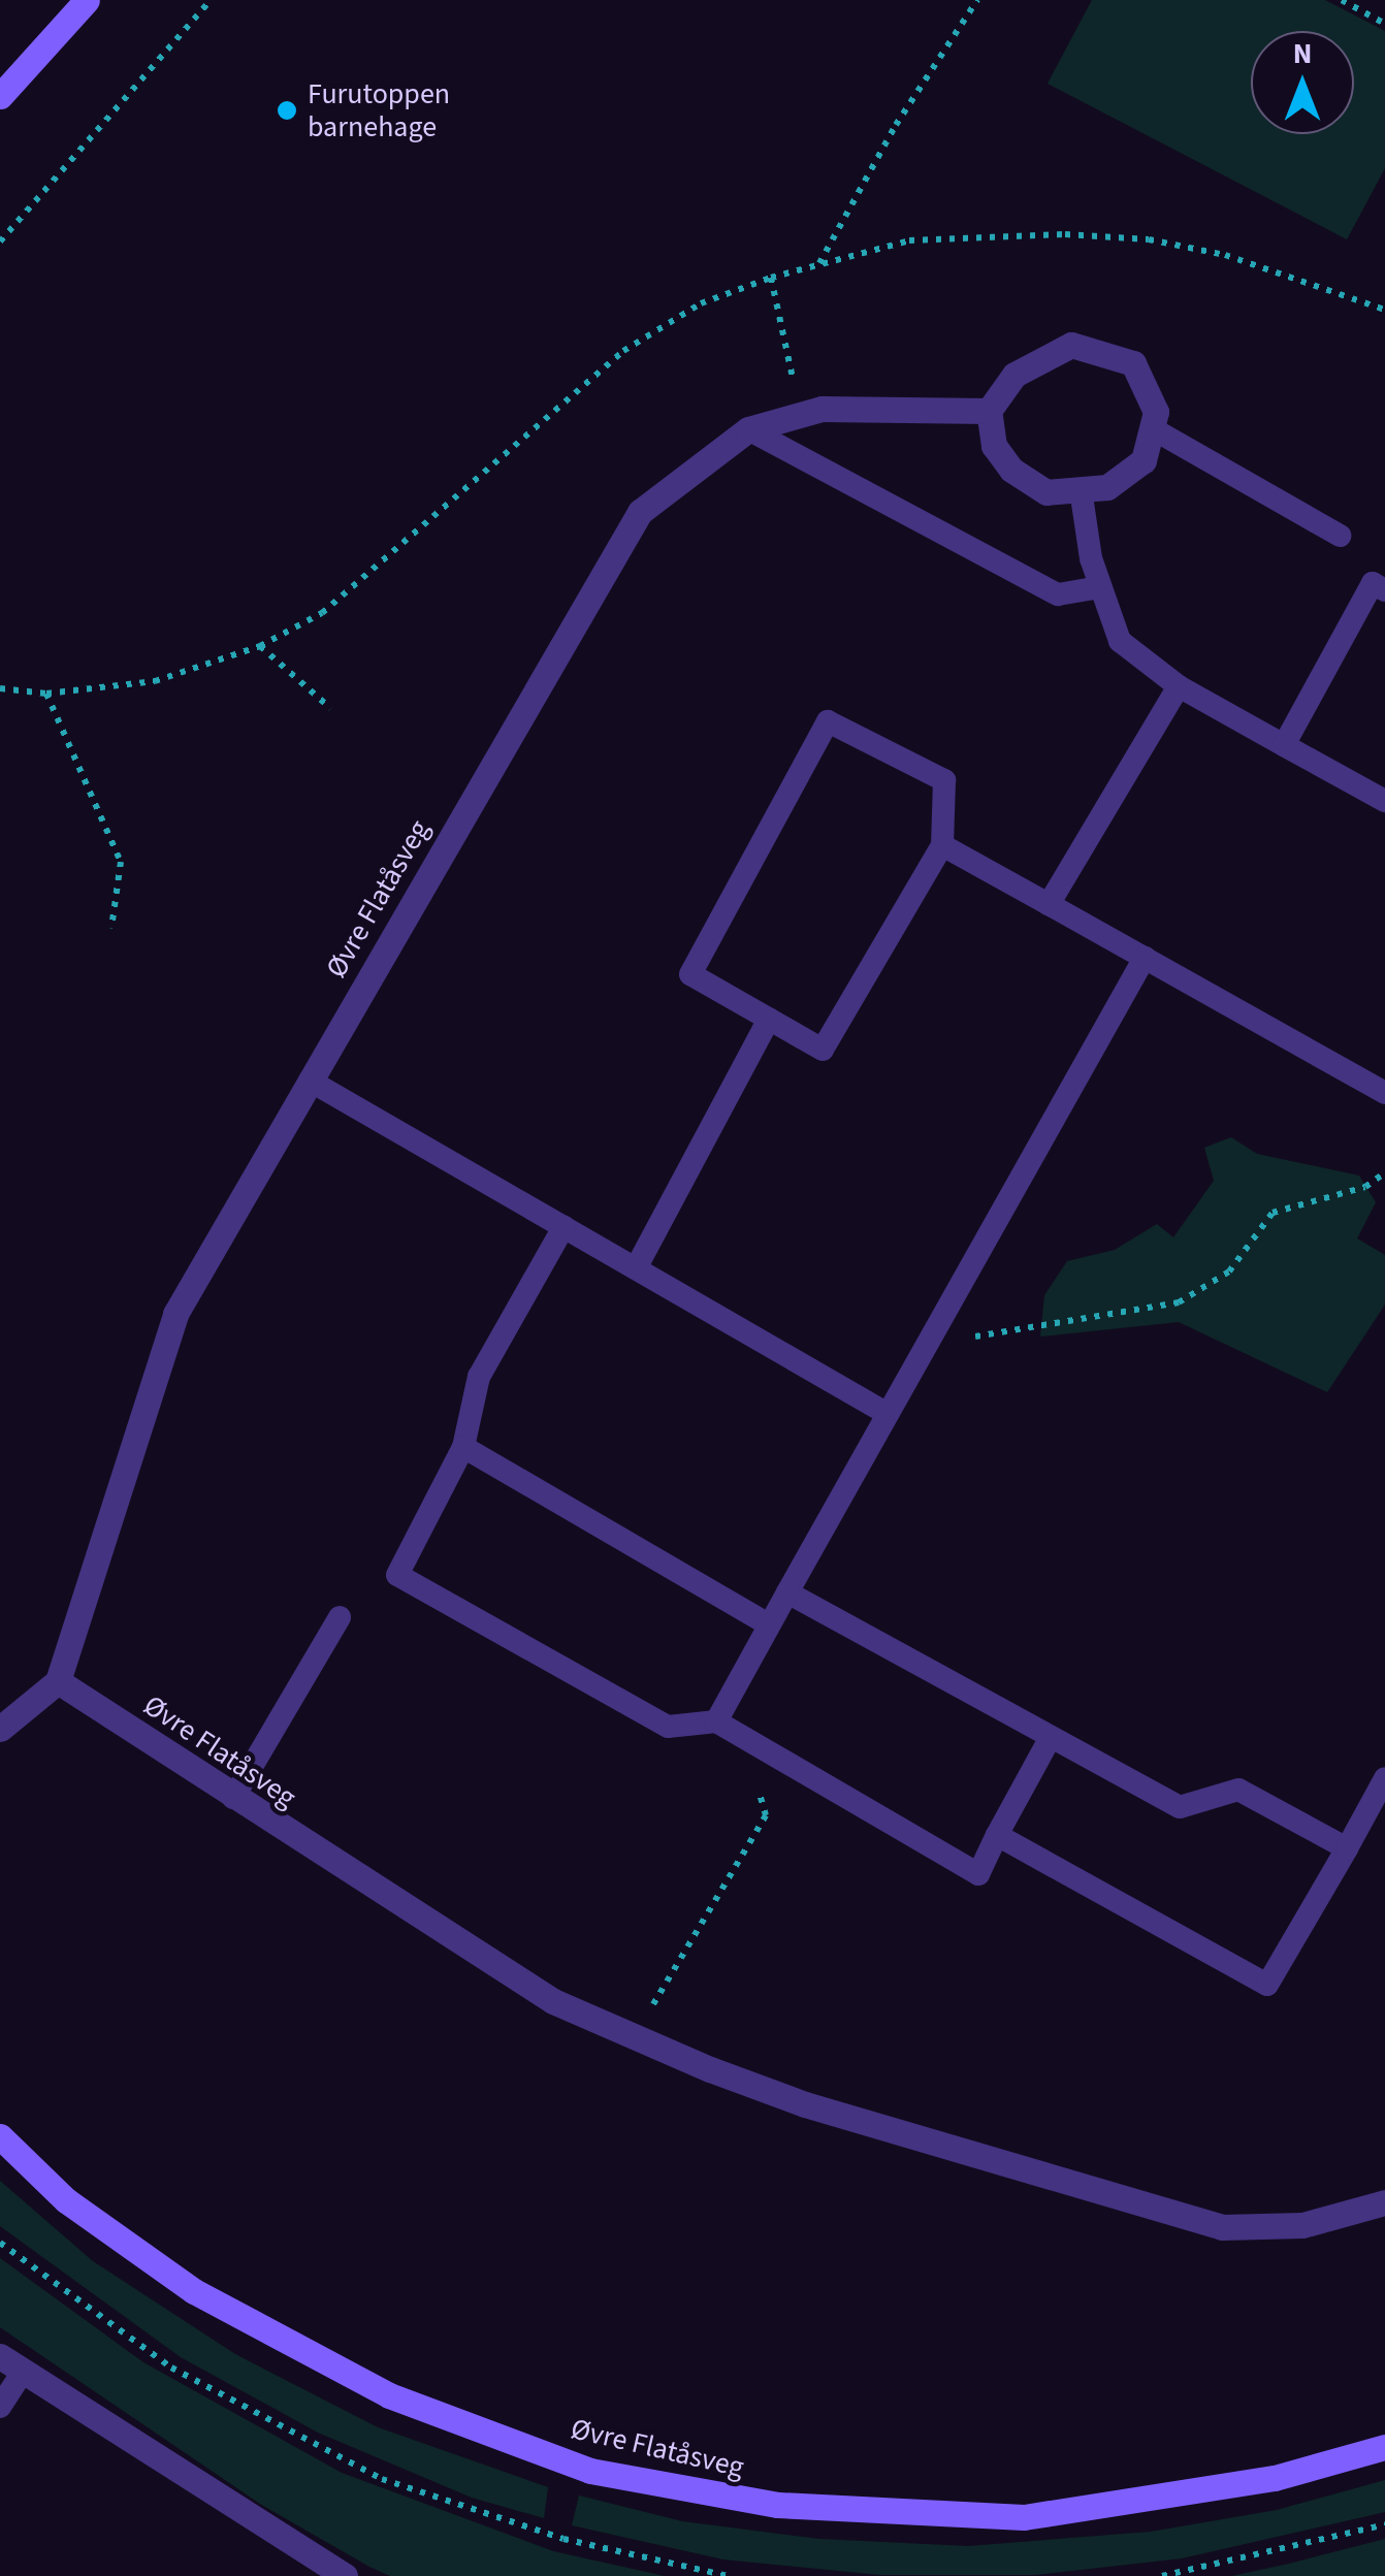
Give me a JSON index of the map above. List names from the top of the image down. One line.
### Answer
{"streets":{"street":["Øvre Flatåsveg"]},"places":["Furutoppen barnehage"],"north":"top"}
